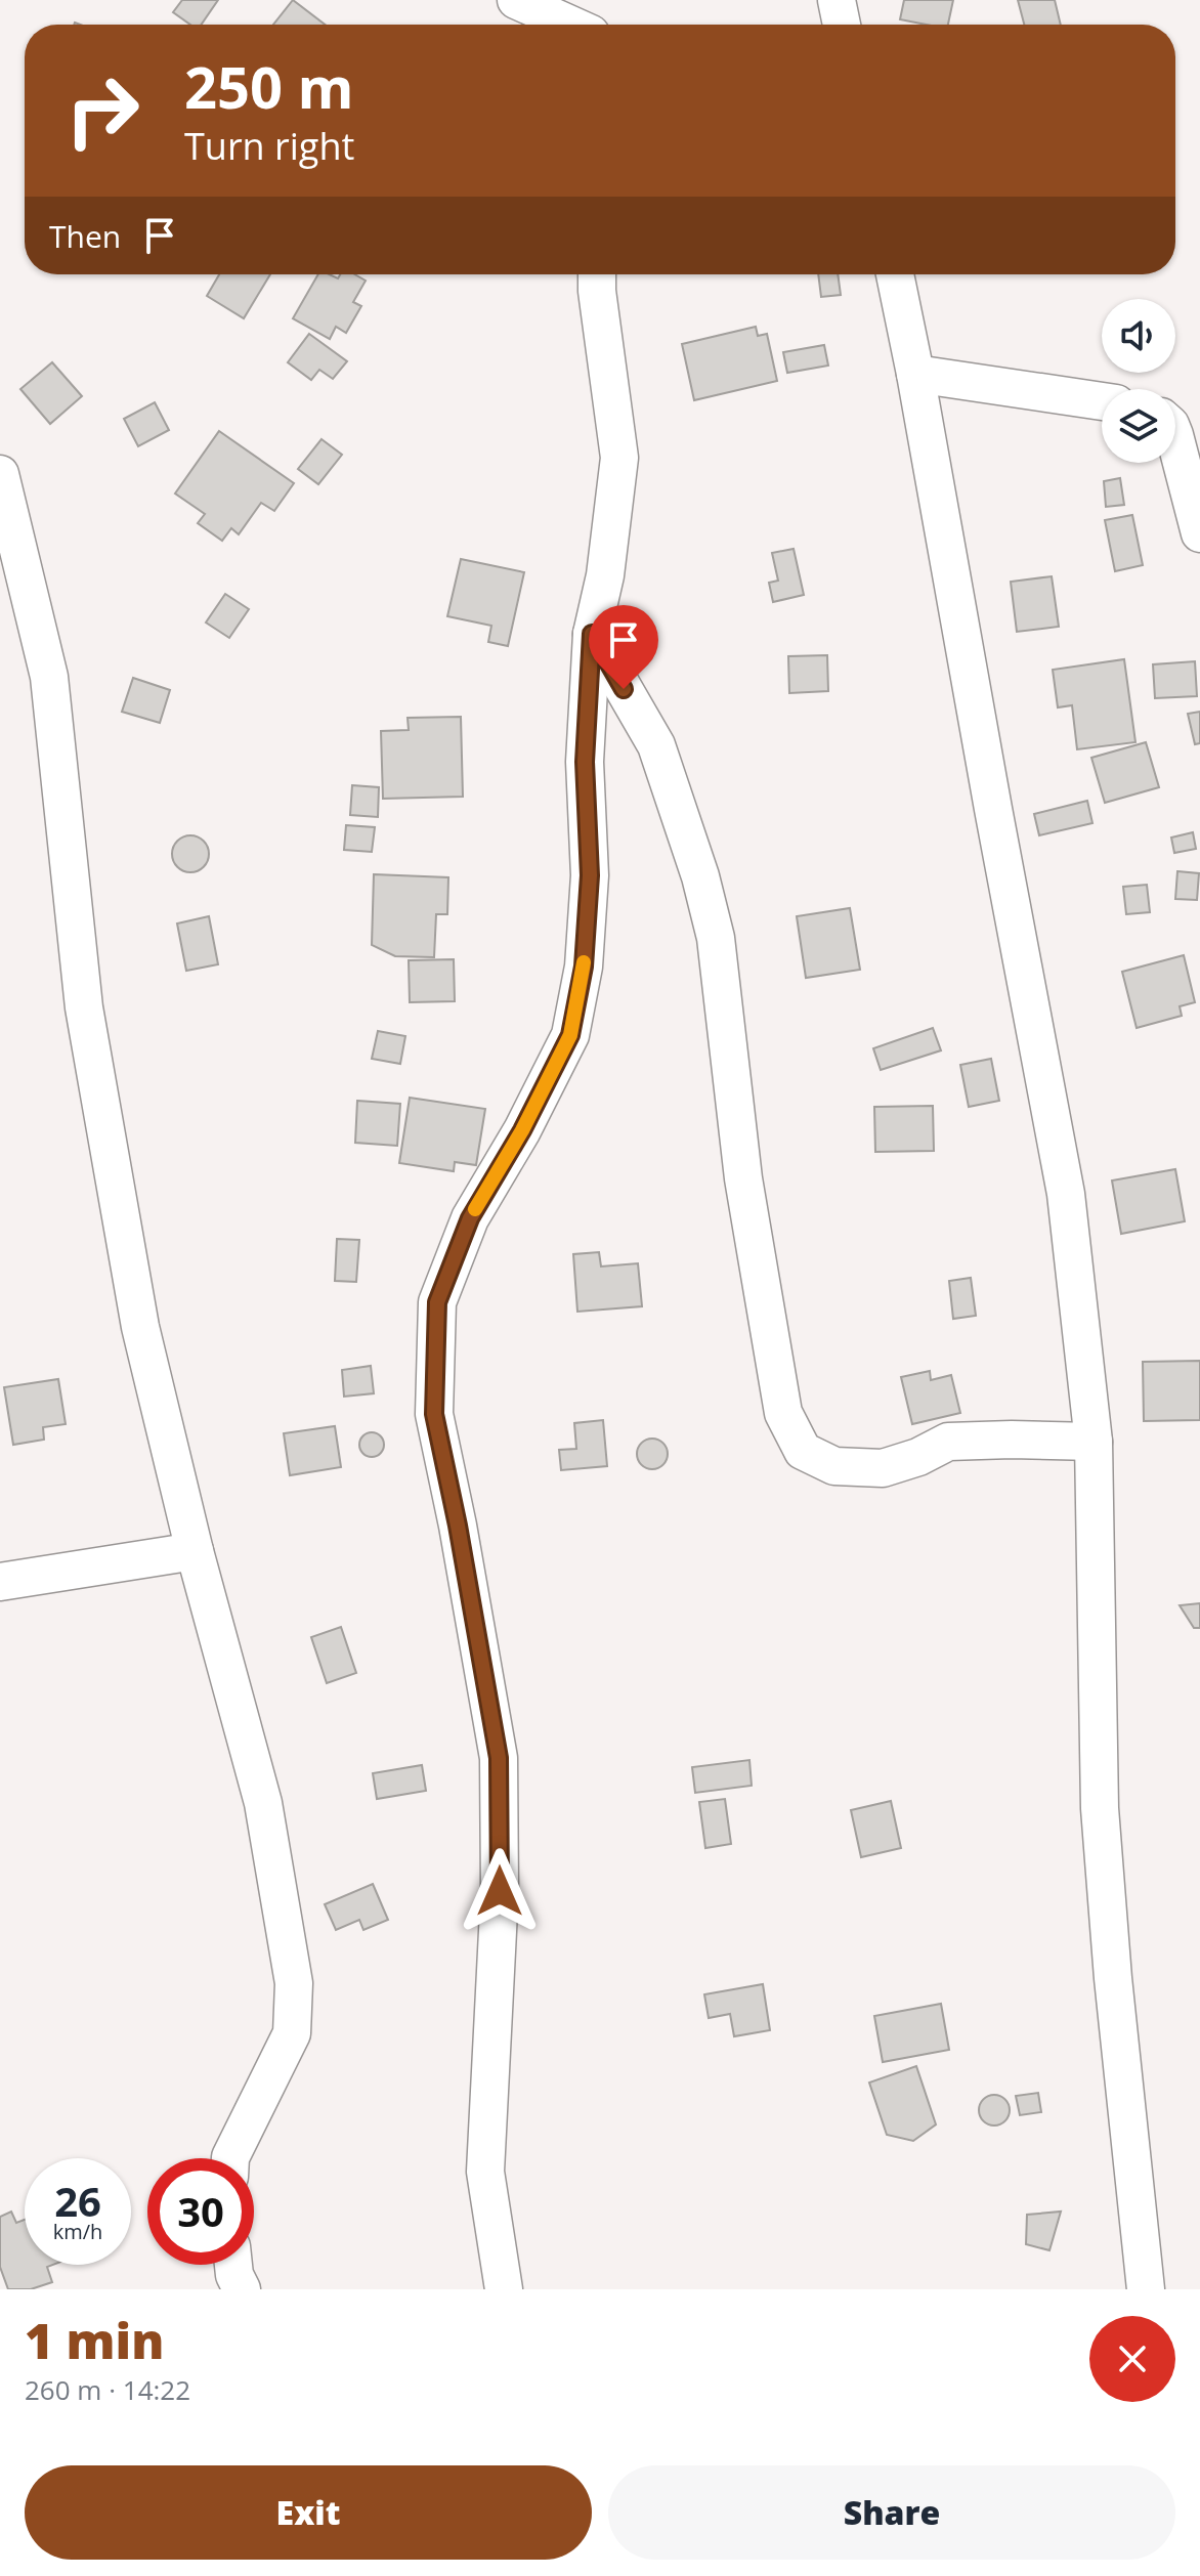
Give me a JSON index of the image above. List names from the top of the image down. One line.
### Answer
{"page":{"turn":["250 m","Turn right"],"then":"Then","speed":"26 km/h","limit":"30","heading":["1 min","260 m · 14:22"],"buttons":["Exit","Share"]}}
